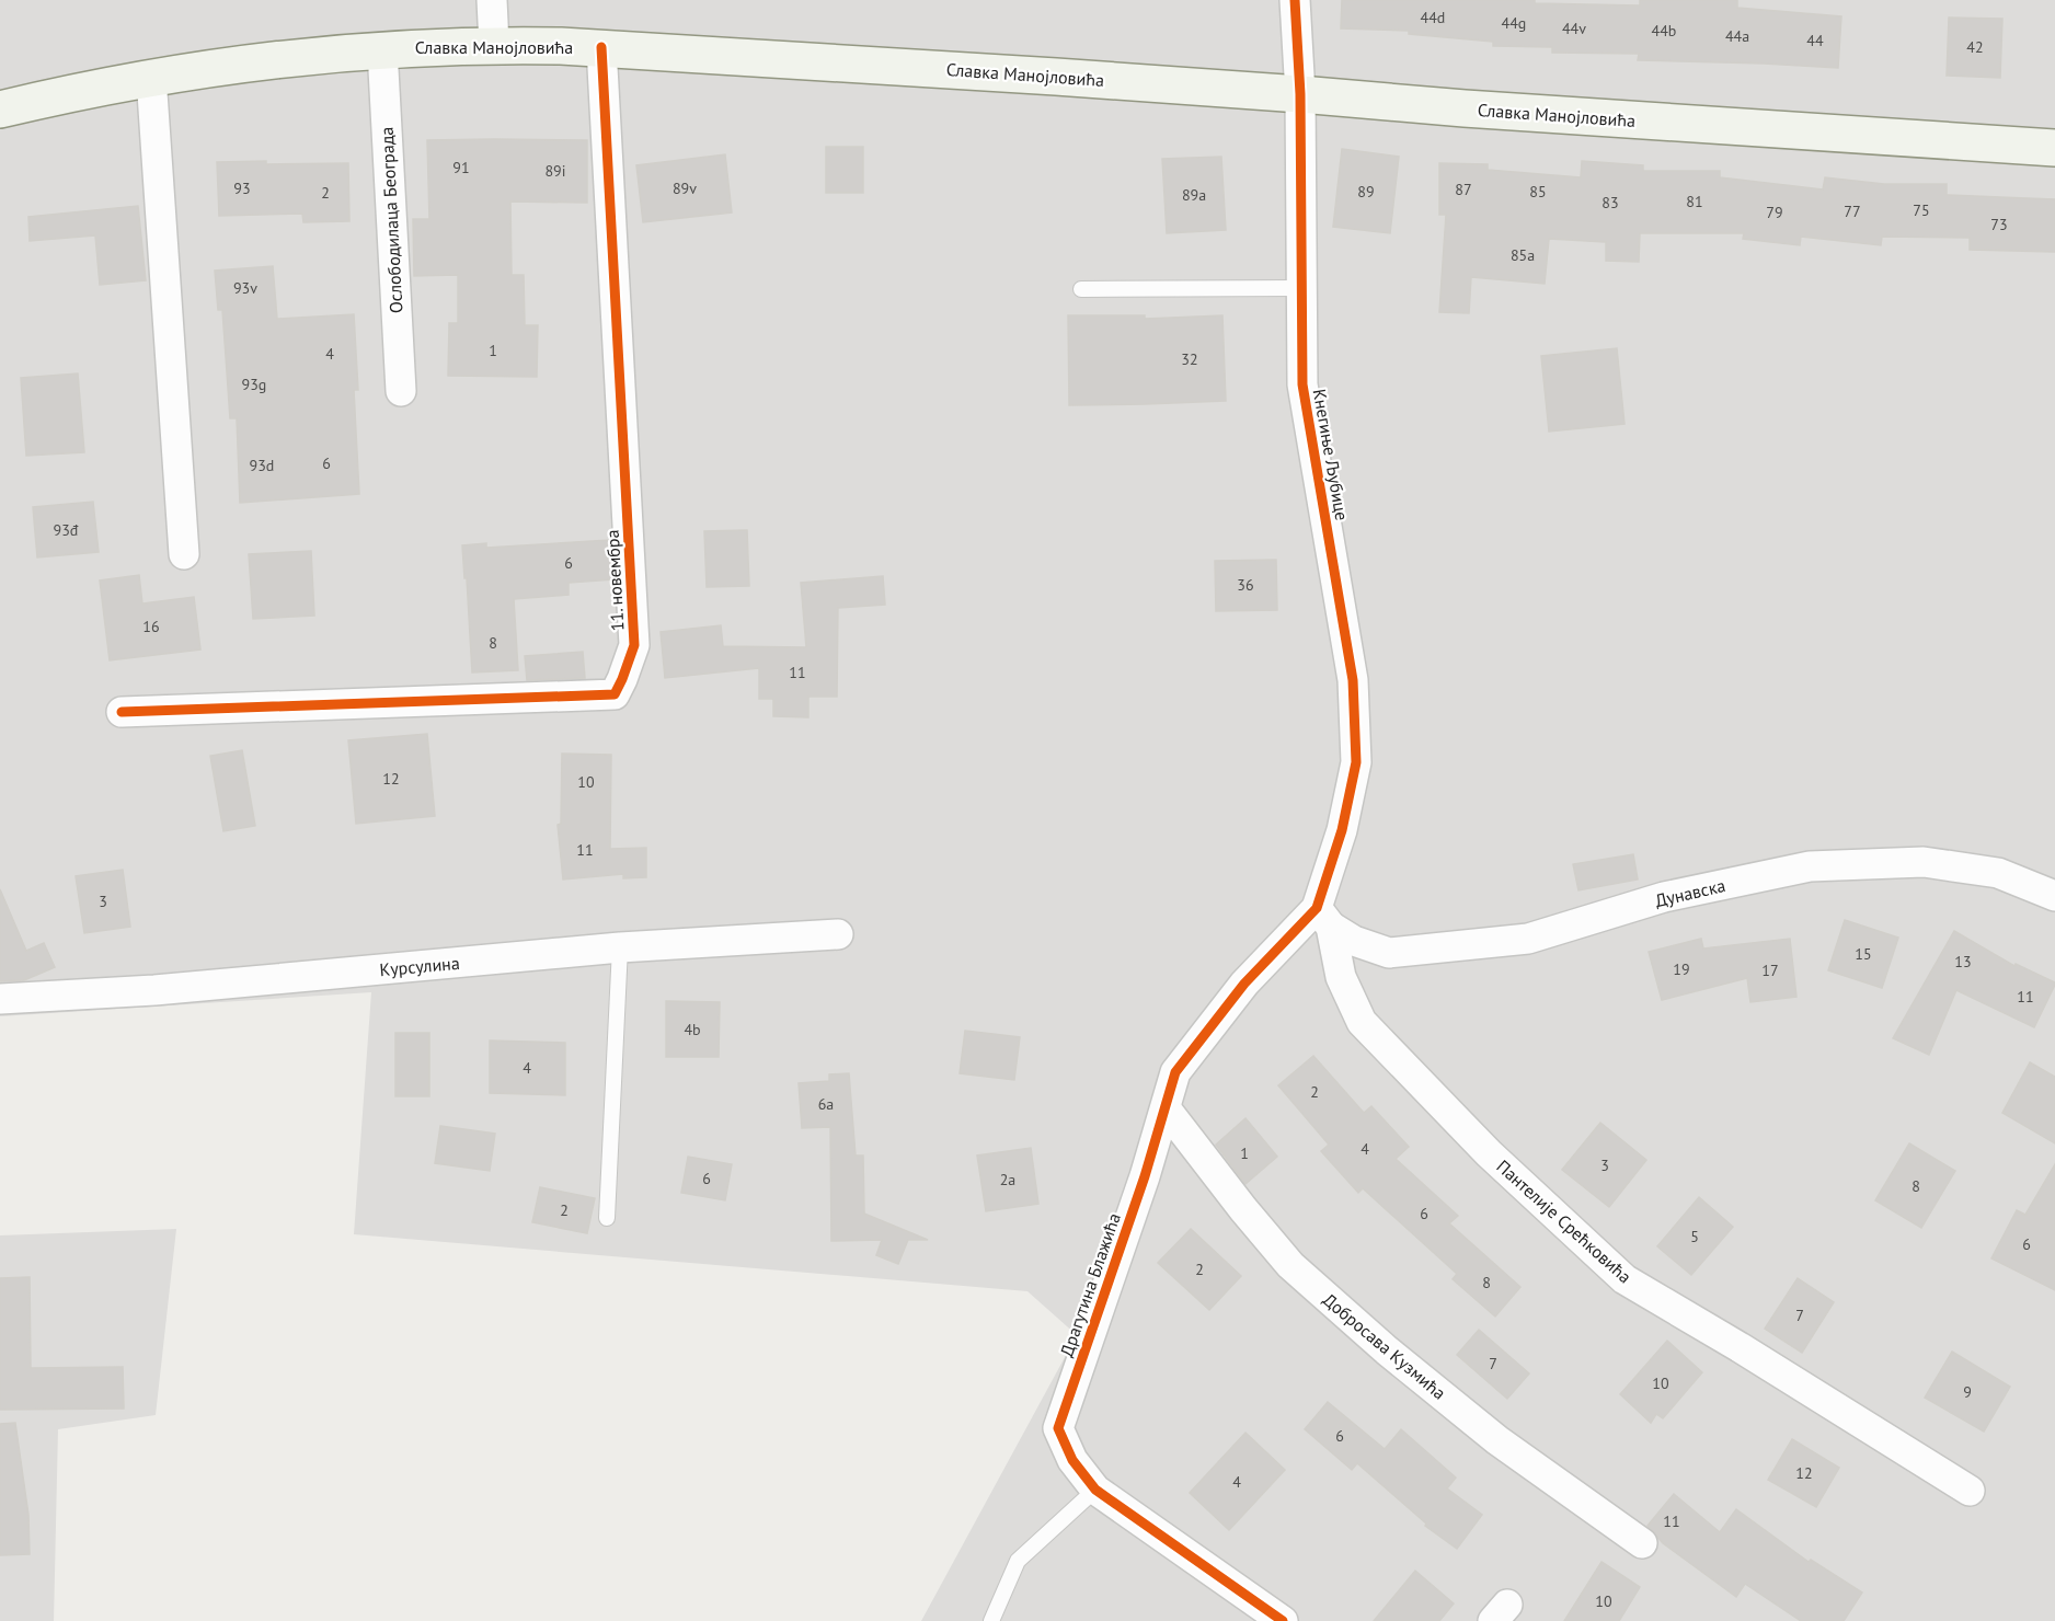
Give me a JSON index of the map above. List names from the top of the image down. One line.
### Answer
{"streets":{"main road":["Славка Манојловића"],"street":["Ослободилаца Београда","Кнегиње Љубице","11. новембра","Дунавска","Курсулина","Пантелије Срећковића","Драгутина Блажића","Добросава Кузмића"]},"crossings":[["Славка Манојловића","Ослободилаца Београда"],["Славка Манојловића","Кнегиње Љубице"],["Славка Манојловића","11. новембра"],["Кнегиње Љубице","Дунавска"],["Кнегиње Љубице","Пантелије Срећковића"],["Кнегиње Љубице","Драгутина Блажића"],["Дунавска","Пантелије Срећковића"],["Дунавска","Драгутина Блажића"],["Пантелије Срећковића","Драгутина Блажића"],["Драгутина Блажића","Добросава Кузмића"]],"house_numbers":["44d","44g","44v","44b","44a","44","42","91","89i","93","89v","87","89","85","2","89a","81","83","75","77","79","73","85a","93v","1","4","32","93g","6","93d","93đ","6","36","16","8","11","12","10","11","3","15","13","19","17","11","4b","4","2","6a","4","1","3","6","2a","8","2","6","5","6","2","8","7","7","10","9","6","12","4","11","10"]}
